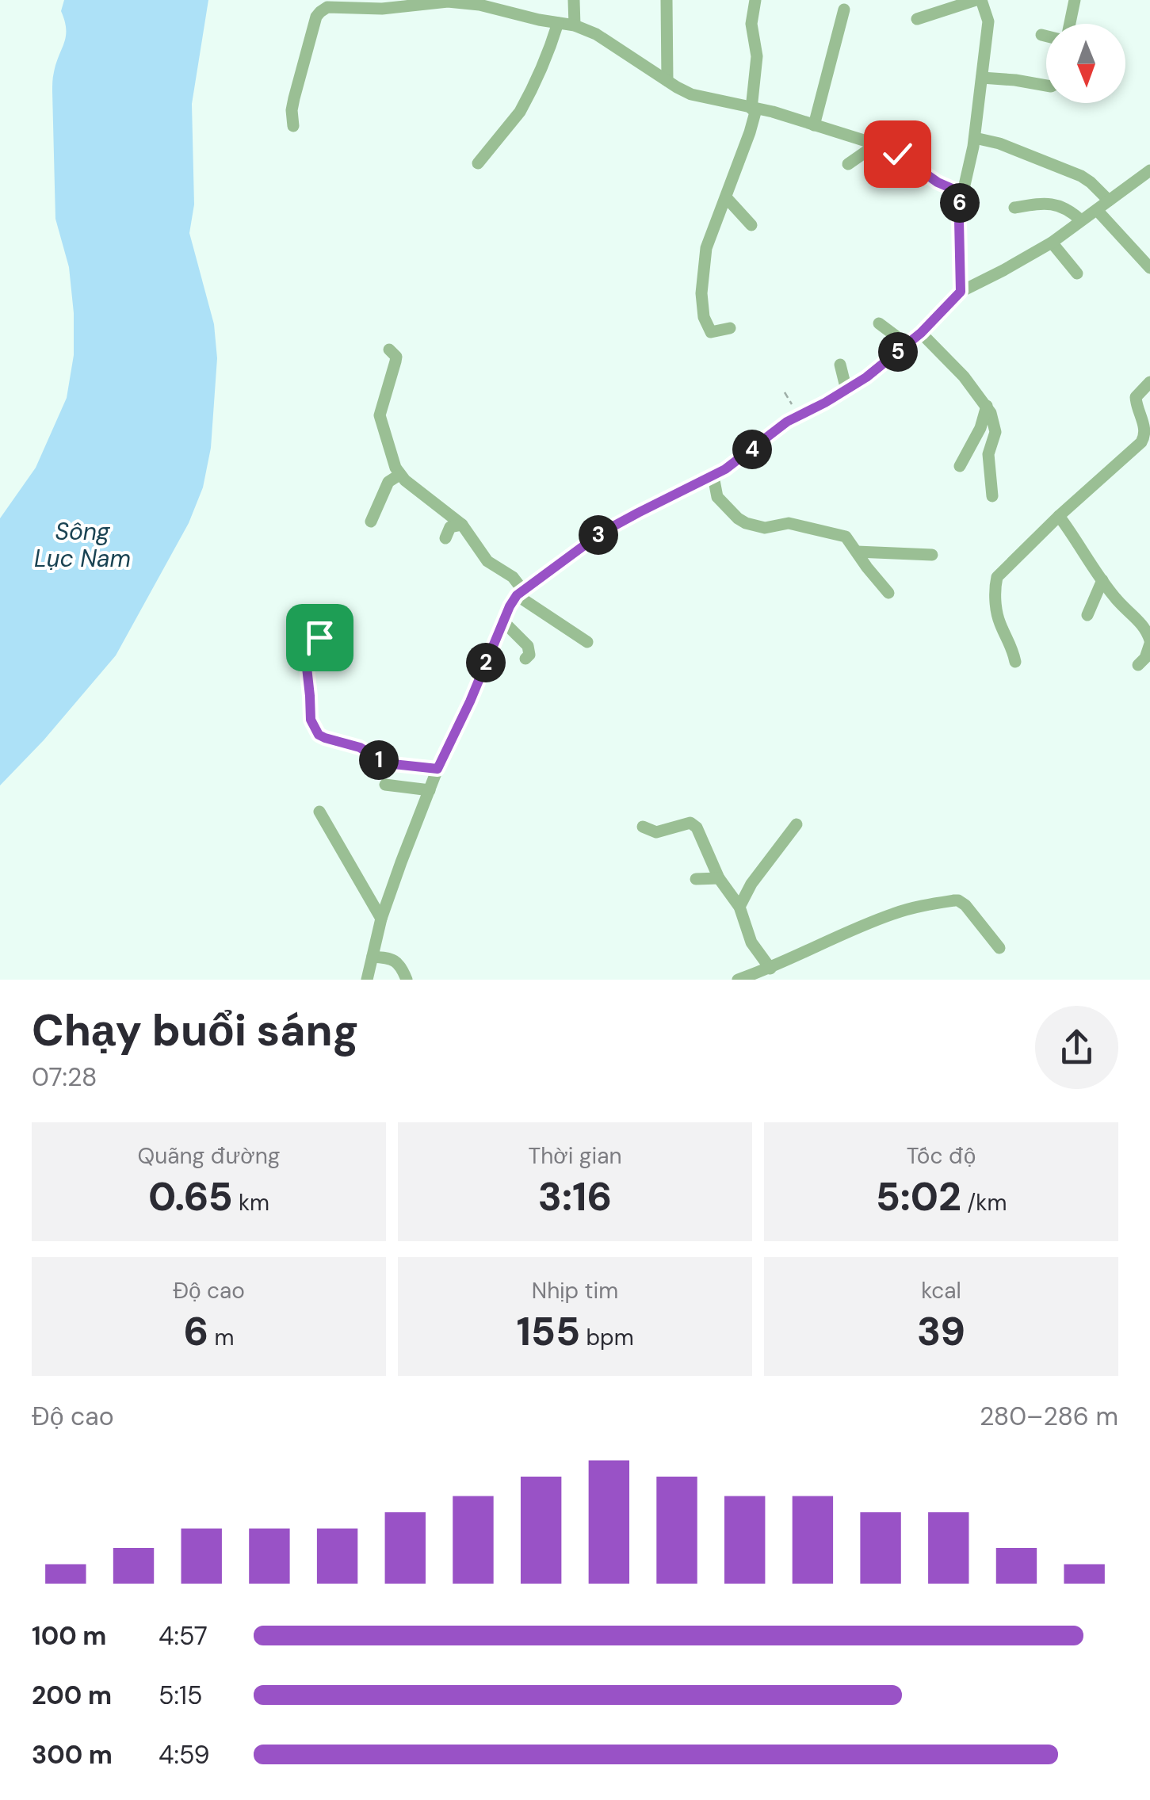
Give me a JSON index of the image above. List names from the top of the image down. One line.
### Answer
{"water":["Sông Lục Nam"],"north":"bottom","page":{"pins":["6","5","4","3","2","1"],"heading":["Chạy buổi sáng","07:28"],"stats":[["Quãng đường","0.65 km"],["Thời gian","3:16"],["Tốc độ","5:02 /km"],["Độ cao","6 m"],["Nhịp tim","155 bpm"],["kcal","39"]],"chart":["Độ cao","280–286 m"],"list":[{"name":"100 m","note":"4:57"},{"name":"200 m","note":"5:15"},{"name":"300 m","note":"4:59"}]}}
